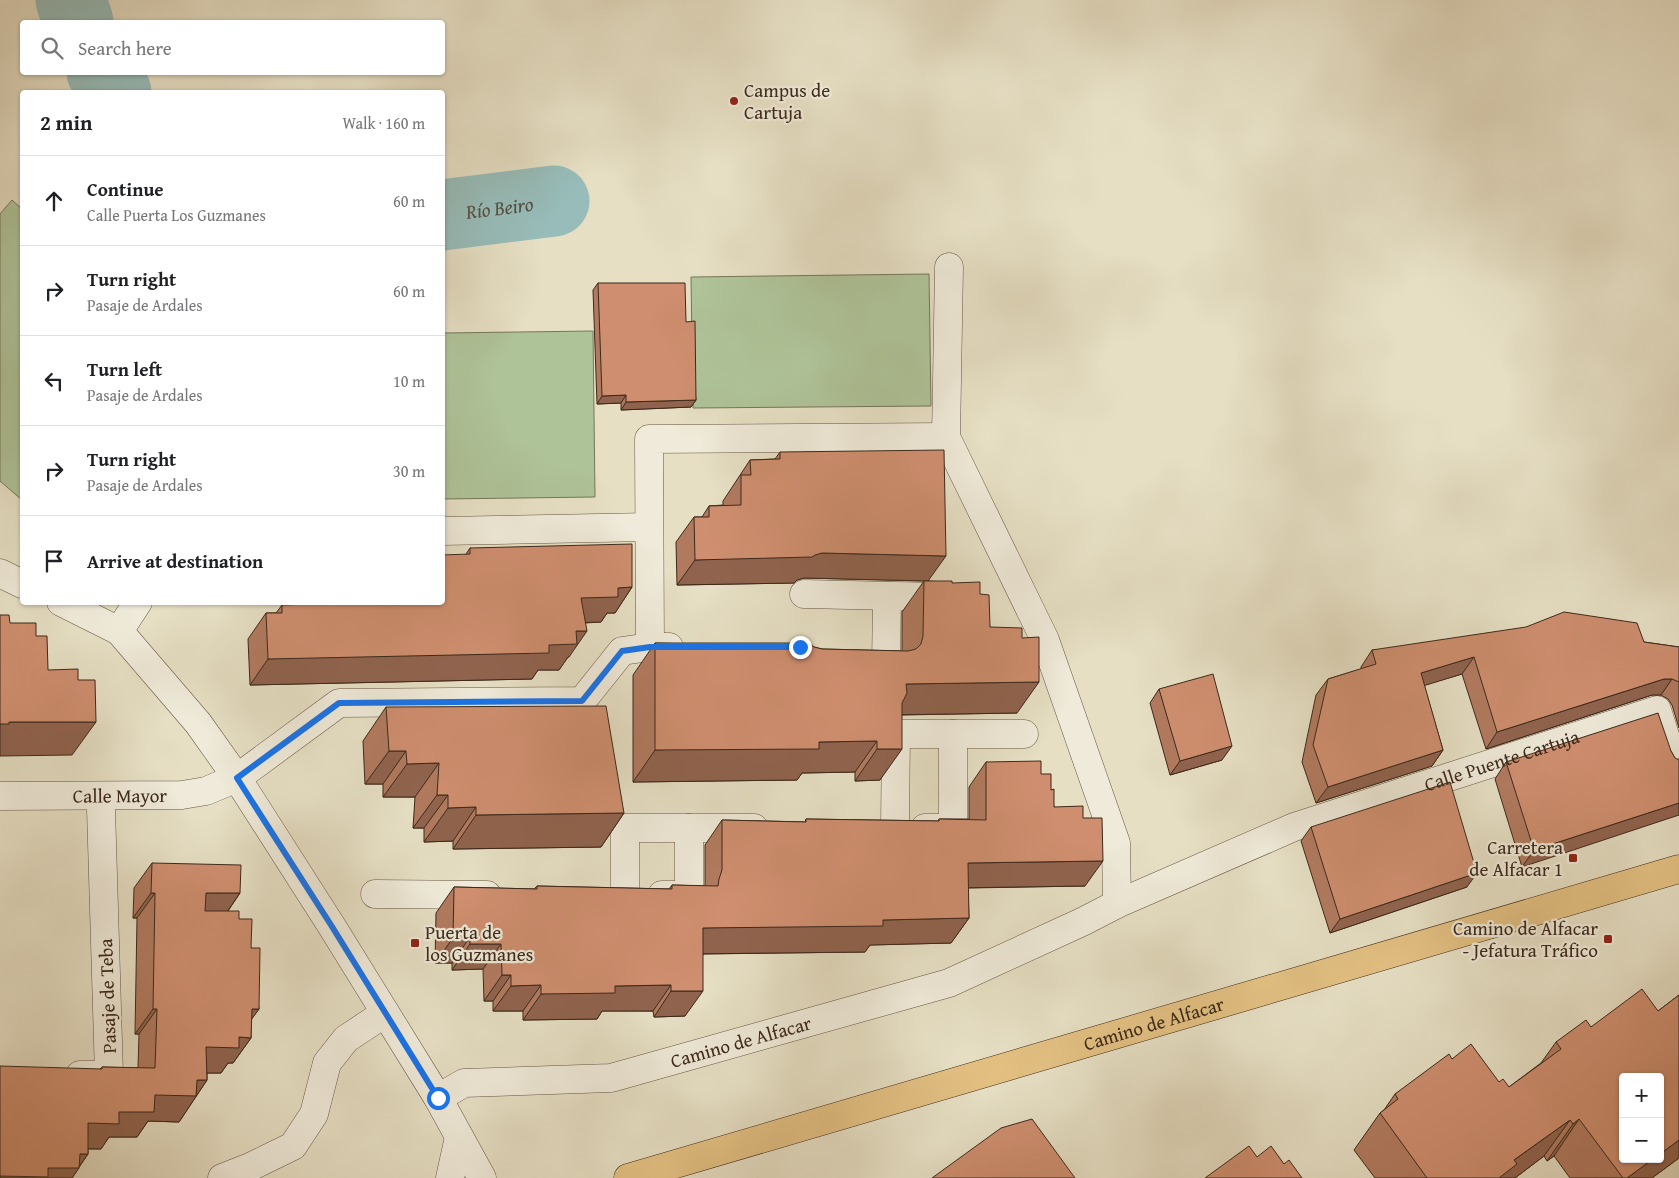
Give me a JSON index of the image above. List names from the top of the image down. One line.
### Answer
{"streets":{"main road":["Camino de Alfacar"],"street":["Calle Puente Cartuja","Calle Mayor","Pasaje de Teba"]},"crossings":[["Calle Puente Cartuja","Camino de Alfacar"]],"water":["Río Beiro"],"places":{"other":["Campus de Cartuja"],"transit":["Carretera de Alfacar 1","Camino de Alfacar - Jefatura Tráfico","Puerta de los Guzmanes"]},"page":{"search":"Search here","heading":["2 min","Walk · 160 m"],"list":[["Continue","Calle Puerta Los Guzmanes","60 m"],["Turn right","Pasaje de Ardales","60 m"],["Turn left","Pasaje de Ardales","10 m"],["Turn right","Pasaje de Ardales","30 m"],"Arrive at destination"],"map_buttons":["+","−"]}}
